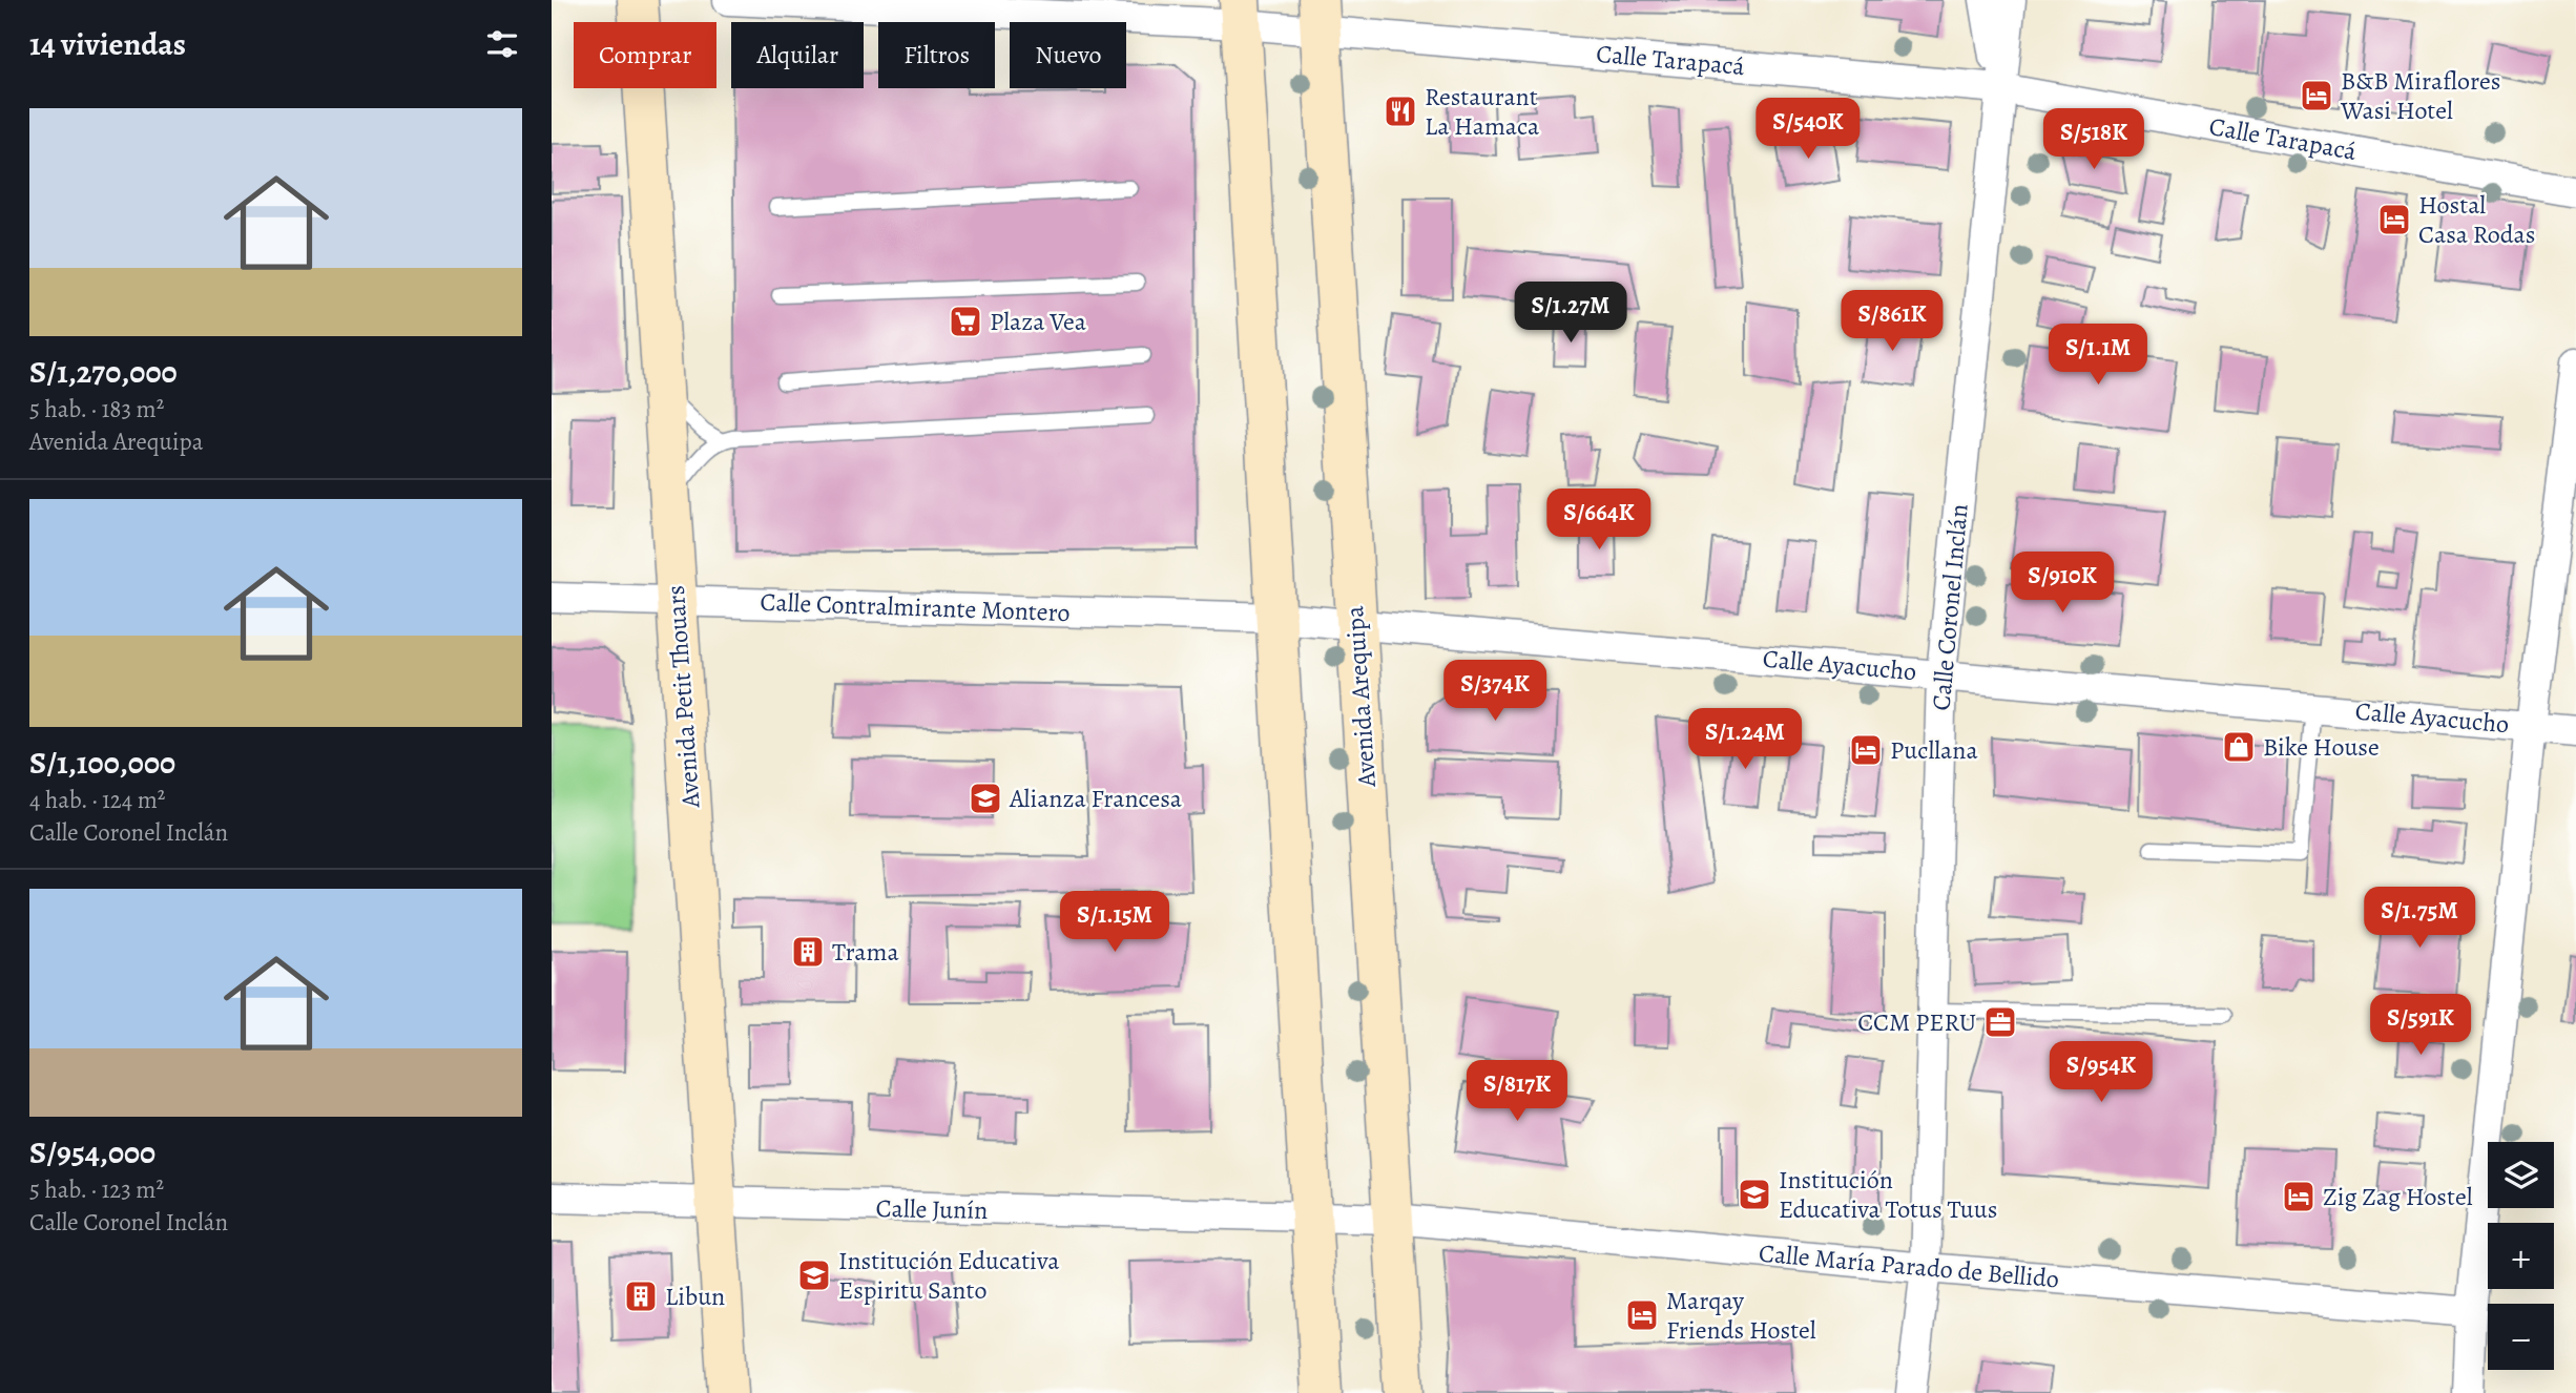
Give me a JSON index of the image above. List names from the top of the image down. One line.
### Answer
{"streets":{"main road":["Avenida Petit Thouars","Avenida Arequipa"],"street":["Calle Tarapacá","Calle Contralmirante Montero","Calle Coronel Inclán","Calle Ayacucho","Calle Junín","Calle María Parado de Bellido"]},"crossings":[["Calle Tarapacá","Calle Coronel Inclán"],["Calle Tarapacá","Avenida Arequipa"],["Calle Contralmirante Montero","Calle Ayacucho"],["Calle Contralmirante Montero","Avenida Petit Thouars"],["Calle Coronel Inclán","Calle Ayacucho"],["Calle Coronel Inclán","Calle María Parado de Bellido"],["Calle Ayacucho","Avenida Arequipa"],["Avenida Petit Thouars","Calle Junín"],["Avenida Arequipa","Calle María Parado de Bellido"],["Calle Junín","Calle María Parado de Bellido"]],"places":{"hotel":["B&B Miraflores Wasi Hotel","Hostal Casa Rodas","Pucllana","Zig Zag Hostel","Marqay Friends Hostel"],"restaurant":["Restaurant La Hamaca"],"supermarket":["Plaza Vea"],"shop":["Bike House"],"school or university":["Alianza Francesa","Institución Educativa Totus Tuus","Institución Educativa Espiritu Santo"],"building":["Trama","Libun"],"office":["CCM PERU"]},"page":{"heading":"14 viviendas","chip":["Comprar","Alquilar","Filtros","Nuevo"],"list":[{"name":"S/1,270,000","note":"5 hab. · 183 m² · Avenida Arequipa"},{"name":"S/1,100,000","note":"4 hab. · 124 m² · Calle Coronel Inclán"},{"name":"S/954,000","note":"5 hab. · 123 m² · Calle Coronel Inclán"}],"price":["S/540K","S/518K","S/1.27M","S/861K","S/1.1M","S/664K","S/910K","S/374K","S/1.24M","S/1.75M","S/1.15M","S/591K","S/954K","S/817K"],"map_buttons":["+","−"]}}
